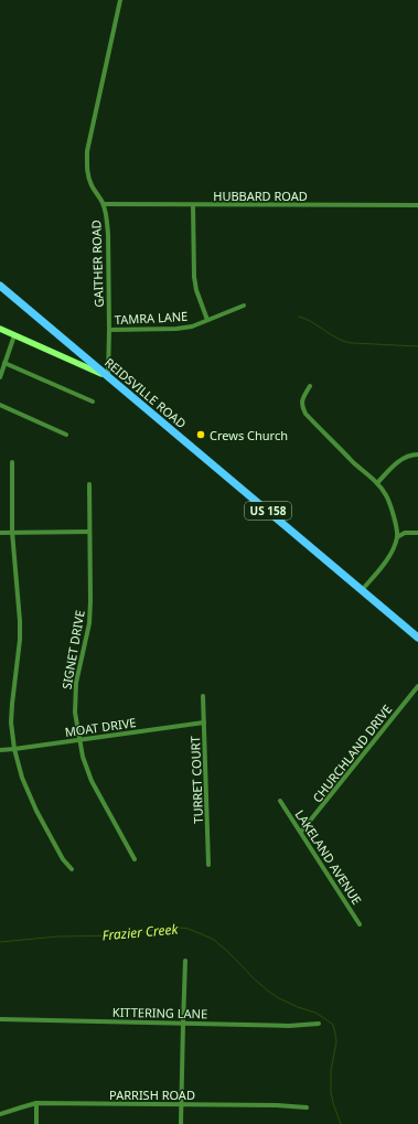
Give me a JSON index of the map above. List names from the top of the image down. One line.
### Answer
{"streets":{"highway":["REIDSVILLE ROAD","US 158"],"street":["HUBBARD ROAD","GAITHER ROAD","TAMRA LANE","SIGNET DRIVE","MOAT DRIVE","CHURCHLAND DRIVE","TURRET COURT","LAKELAND AVENUE","KITTERING LANE","PARRISH ROAD"]},"crossings":[["HUBBARD ROAD","GAITHER ROAD"],["GAITHER ROAD","TAMRA LANE"],["GAITHER ROAD","REIDSVILLE ROAD"],["SIGNET DRIVE","MOAT DRIVE"],["MOAT DRIVE","TURRET COURT"],["CHURCHLAND DRIVE","LAKELAND AVENUE"]],"water":["Frazier Creek"],"places":["Crews Church"]}
